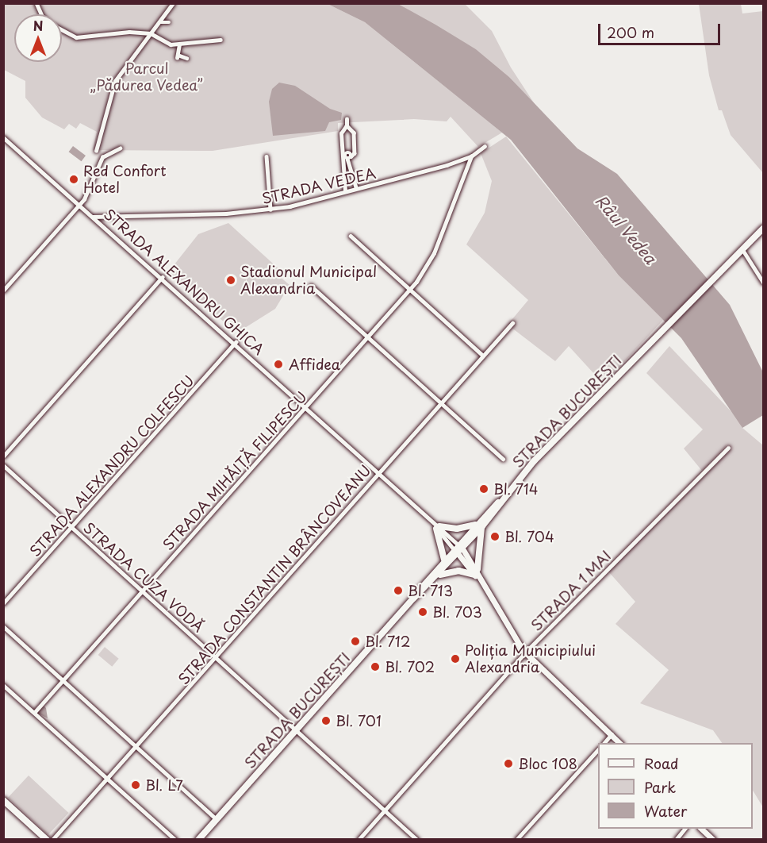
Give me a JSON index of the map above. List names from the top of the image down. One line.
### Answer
{"streets":{"main road":["STRADA BUCUREȘTI"],"street":["STRADA VEDEA","STRADA ALEXANDRU GHICA","STRADA ALEXANDRU COLFESCU","STRADA MIHĂIȚĂ FILIPESCU","STRADA CONSTANTIN BRÂNCOVEANU","STRADA CUZA VODĂ","STRADA 1 MAI"]},"crossings":[["STRADA VEDEA","STRADA ALEXANDRU GHICA"],["STRADA VEDEA","STRADA MIHĂIȚĂ FILIPESCU"],["STRADA ALEXANDRU GHICA","STRADA BUCUREȘTI"],["STRADA ALEXANDRU GHICA","STRADA ALEXANDRU COLFESCU"],["STRADA ALEXANDRU GHICA","STRADA MIHĂIȚĂ FILIPESCU"],["STRADA ALEXANDRU GHICA","STRADA CONSTANTIN BRÂNCOVEANU"],["STRADA ALEXANDRU GHICA","STRADA 1 MAI"],["STRADA BUCUREȘTI","STRADA CUZA VODĂ"],["STRADA ALEXANDRU COLFESCU","STRADA CUZA VODĂ"],["STRADA MIHĂIȚĂ FILIPESCU","STRADA CUZA VODĂ"],["STRADA CONSTANTIN BRÂNCOVEANU","STRADA CUZA VODĂ"],["STRADA CUZA VODĂ","STRADA 1 MAI"]],"water":["Râul Vedea"],"parks":["Parcul „Pădurea Vedea”"],"places":["Red Confort Hotel","Stadionul Municipal Alexandria","Affidea","Bl. 714","Bl. 704","Bl. 713","Bl. 703","Bl. 712","Poliția Municipiului Alexandria","Bl. 702","Bl. 701","Bloc 108","Bl. L7"],"legend":["Road","Park","Water"],"scale_bar":"200 m","north":"top"}
